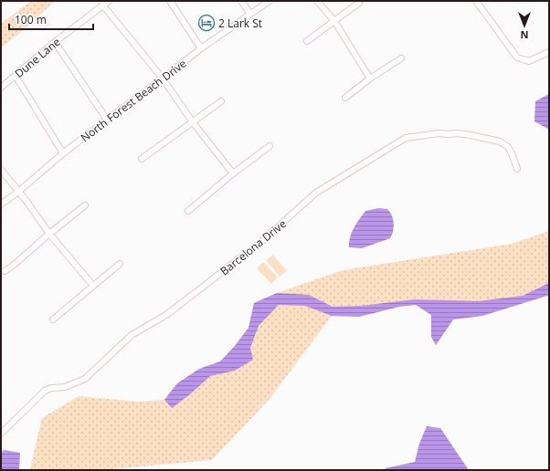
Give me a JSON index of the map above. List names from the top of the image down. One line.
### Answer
{"streets":{"street":["Dune Lane","North Forest Beach Drive","Barcelona Drive"]},"places":{"hotel":["2 Lark St"]},"scale_bar":"100 m","north":"bottom"}
